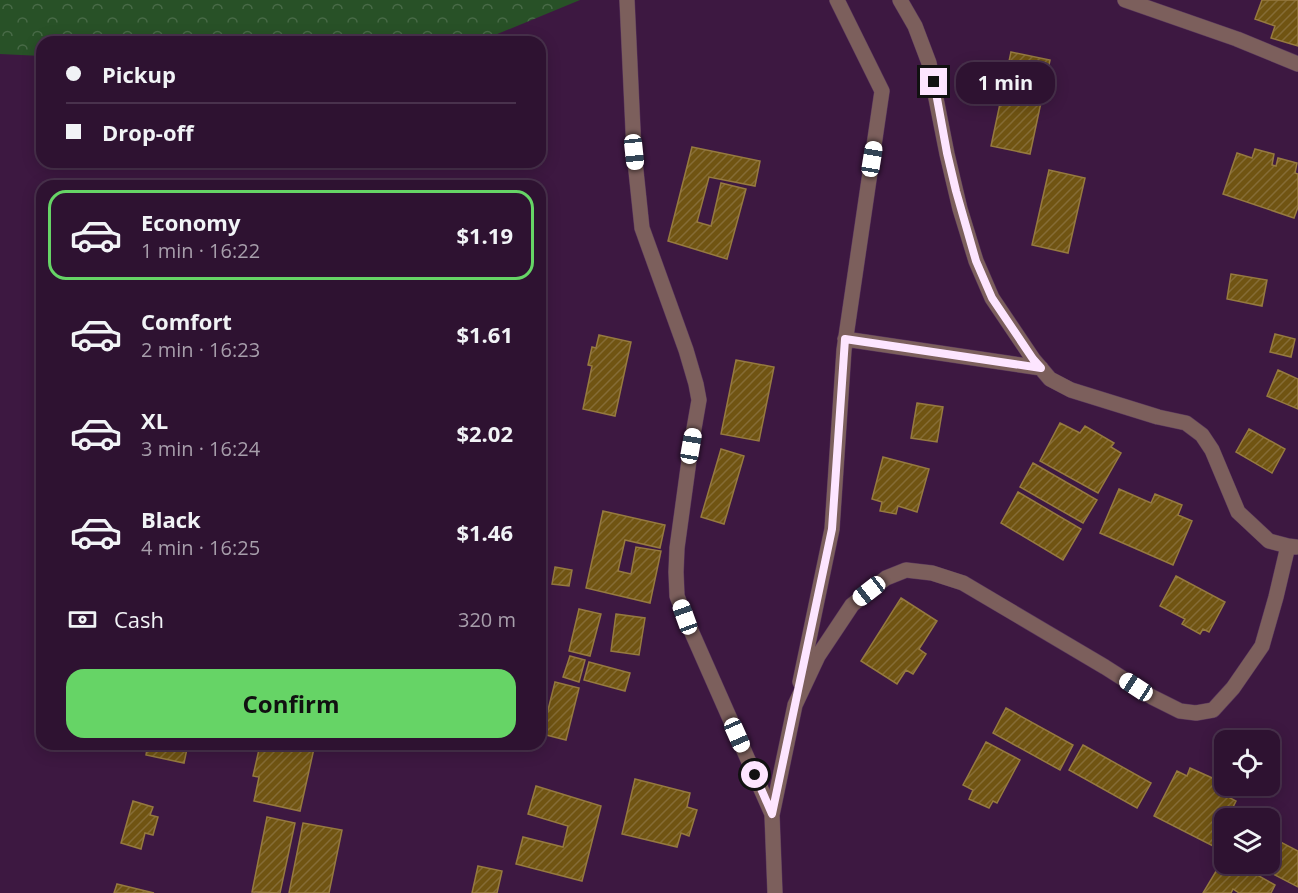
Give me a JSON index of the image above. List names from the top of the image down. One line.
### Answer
{"page":{"banner":["Pickup","Drop-off"],"bubble":"1 min","list":[{"name":"Economy","note":"1 min · 16:22","value":"$1.19"},{"name":"Comfort","note":"2 min · 16:23","value":"$1.61"},{"name":"XL","note":"3 min · 16:24","value":"$2.02"},{"name":"Black","note":"4 min · 16:25","value":"$1.46"}],"pay":["Cash","320 m"],"buttons":"Confirm"}}
